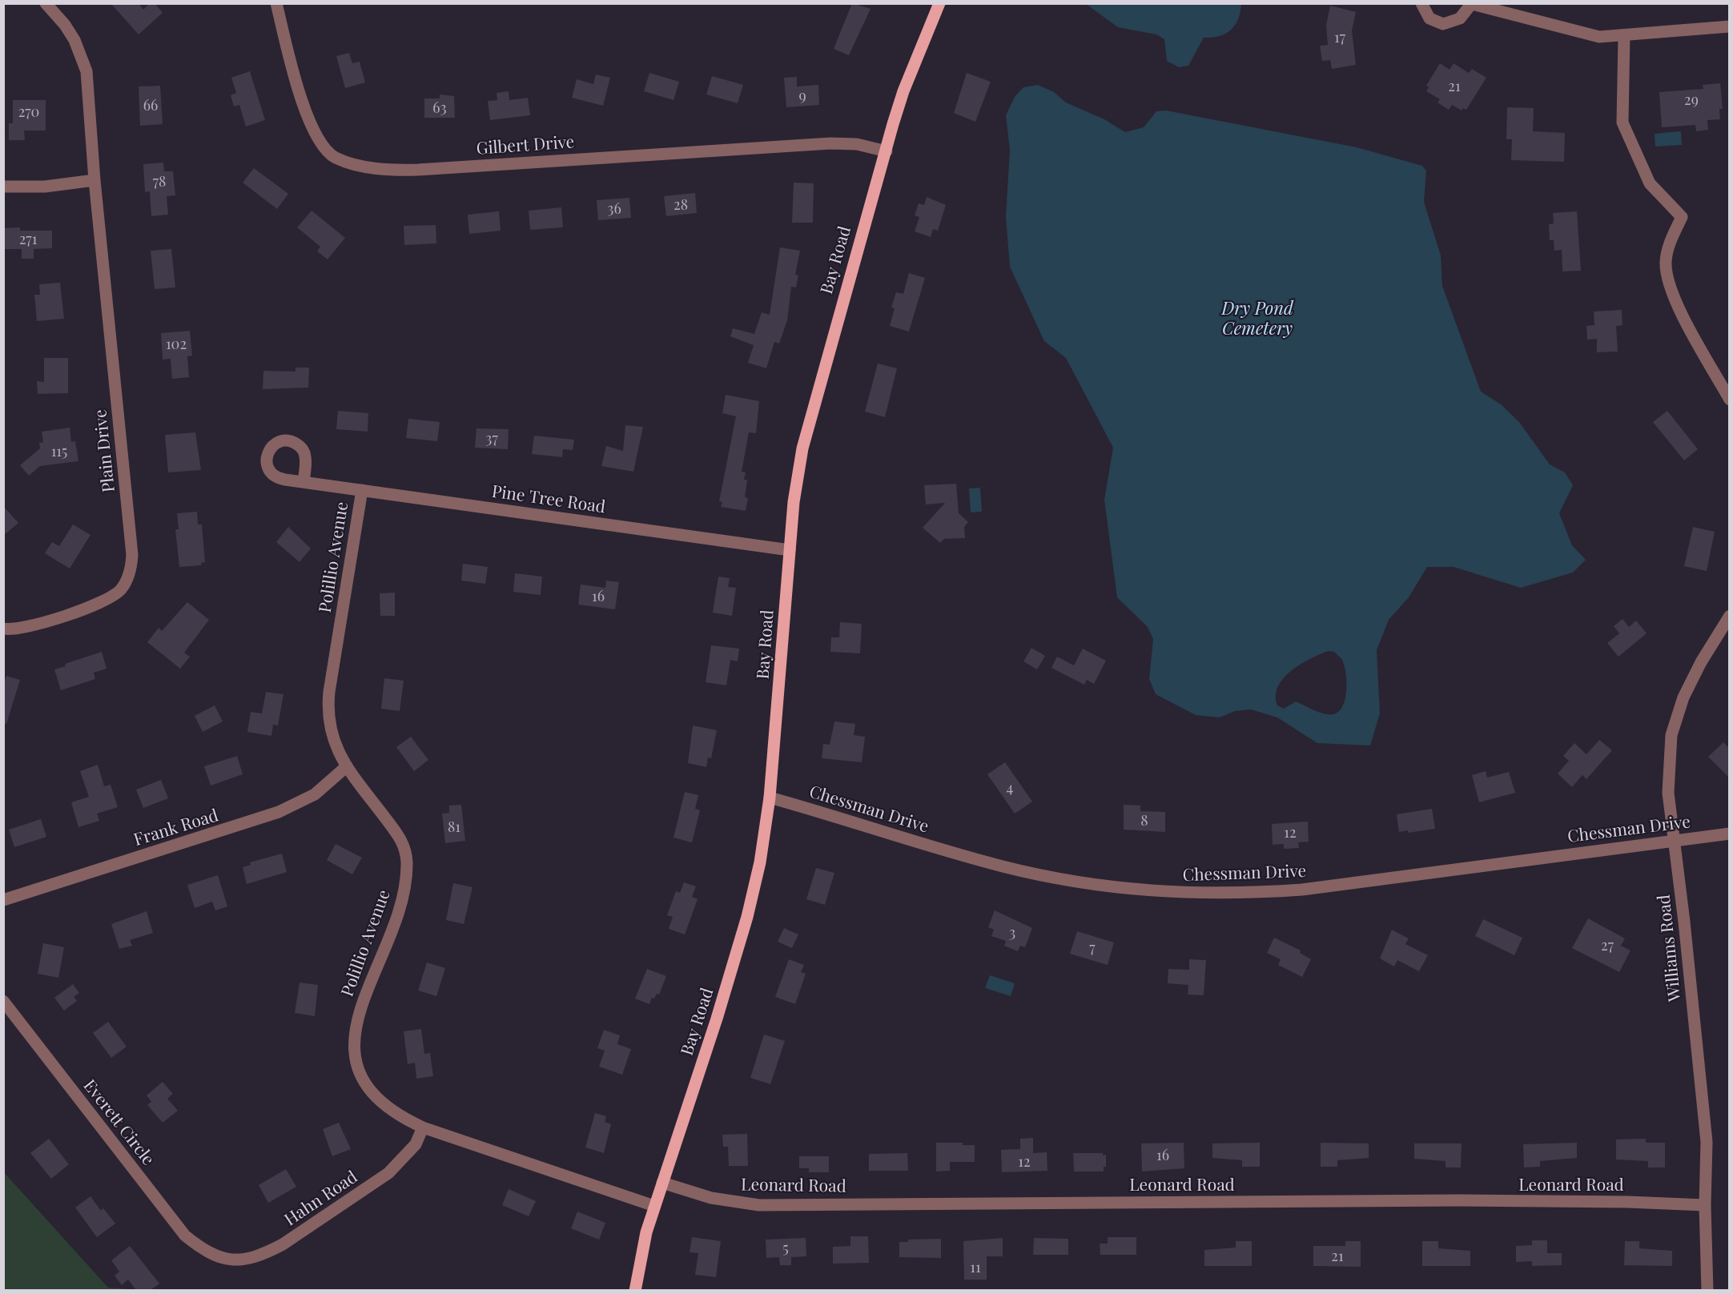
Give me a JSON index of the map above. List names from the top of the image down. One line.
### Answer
{"streets":{"main road":["Bay Road"],"street":["Gilbert Drive","Plain Drive","Pine Tree Road","Polillio Avenue","Chessman Drive","Frank Road","Williams Road","Everett Circle","Leonard Road","Hahn Road"]},"crossings":[["Gilbert Drive","Bay Road"],["Bay Road","Pine Tree Road"],["Bay Road","Polillio Avenue"],["Bay Road","Chessman Drive"],["Bay Road","Leonard Road"],["Pine Tree Road","Polillio Avenue"],["Polillio Avenue","Frank Road"],["Polillio Avenue","Hahn Road"],["Chessman Drive","Williams Road"],["Williams Road","Leonard Road"],["Everett Circle","Hahn Road"]],"water":["Dry Pond Cemetery"],"house_numbers":["17","21","9","29","66","63","270","78","28","36","271","102","37","115","16","4","8","81","12","3","27","7","16","12","5","21","11"]}
